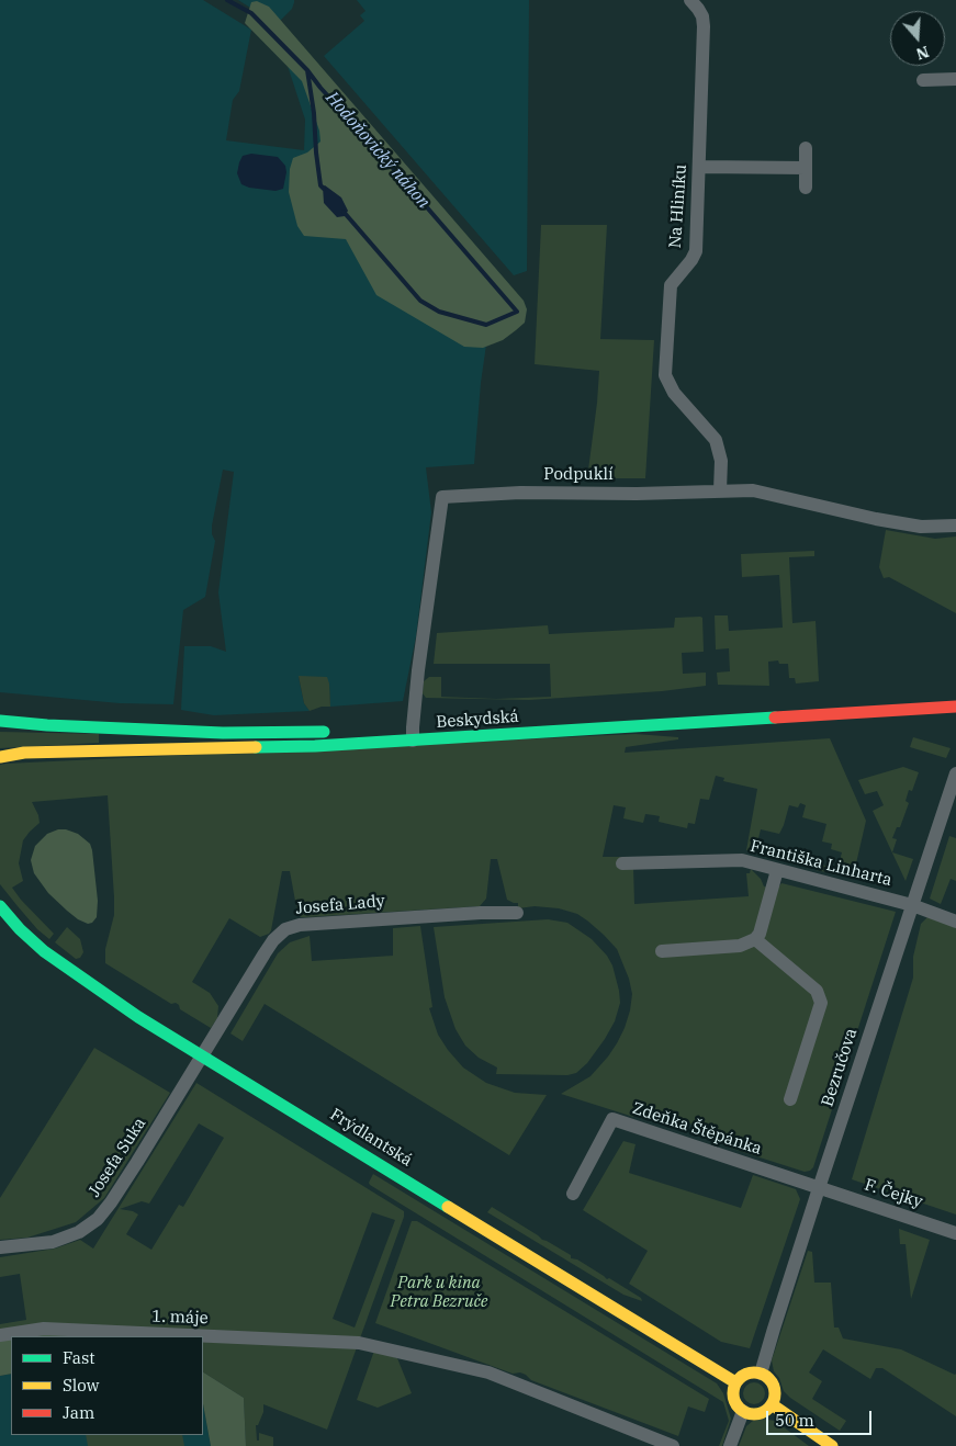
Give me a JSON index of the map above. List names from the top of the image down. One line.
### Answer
{"streets":{"main road":["Beskydská","Frýdlantská"],"street":["Na Hliníku","Podpuklí","Františka Linharta","Josefa Lady","Bezručova","Zdeňka Štěpánka","Josefa Suka","F. Čejky","1. máje"]},"crossings":[["Na Hliníku","Podpuklí"],["Podpuklí","Beskydská"],["Františka Linharta","Bezručova"],["Josefa Lady","Frýdlantská"],["Josefa Lady","Josefa Suka"],["Bezručova","Zdeňka Štěpánka"],["Bezručova","Frýdlantská"],["Bezručova","F. Čejky"],["Zdeňka Štěpánka","F. Čejky"],["Frýdlantská","Josefa Suka"]],"water":["Hodoňovický náhon"],"parks":["Park u kina Petra Bezruče"],"legend":["Fast","Slow","Jam"],"scale_bar":"50 m","north":"bottom"}
